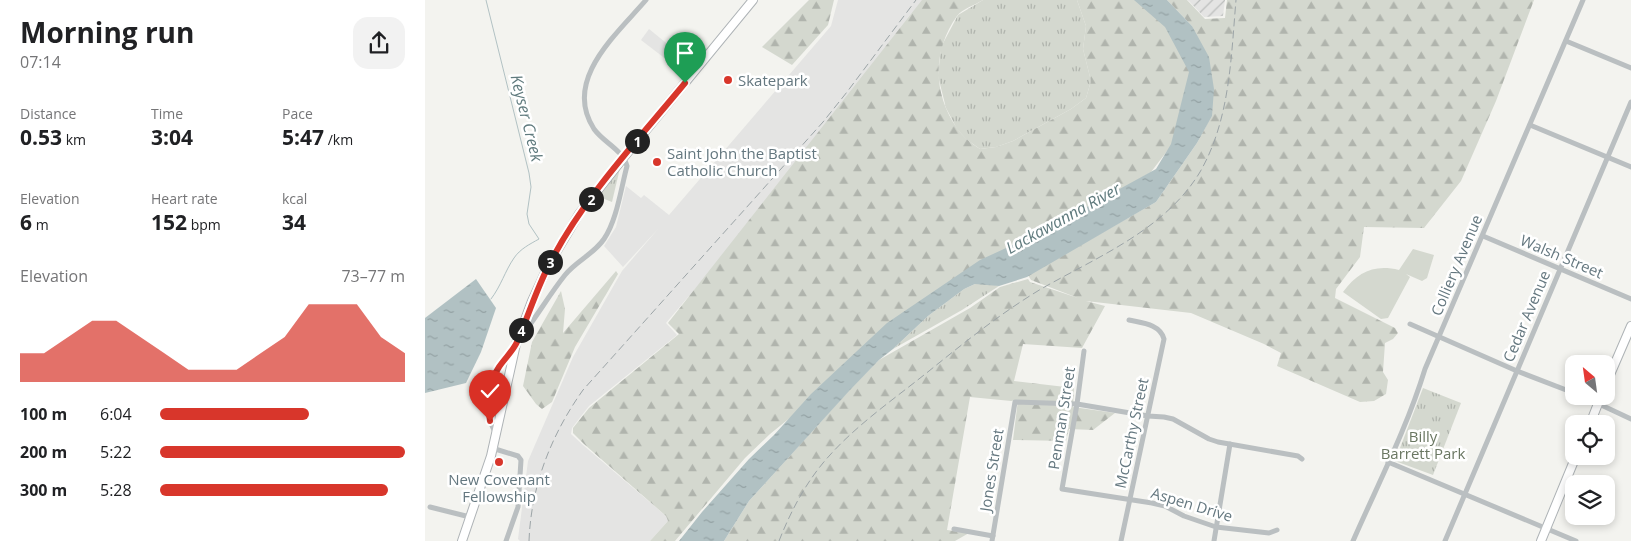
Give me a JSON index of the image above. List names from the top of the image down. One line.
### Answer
{"streets":{"street":["Walsh Street","Colliery Avenue","Cedar Avenue","Penman Street","McCarthy Street","Jones Street","Aspen Drive"]},"crossings":[["Walsh Street","Colliery Avenue"],["Walsh Street","Cedar Avenue"],["Penman Street","Jones Street"],["Penman Street","Aspen Drive"],["McCarthy Street","Aspen Drive"]],"water":["Keyser Creek","Lackawanna River"],"parks":["Billy Barrett Park"],"places":["Skatepark","Saint John the Baptist Catholic Church","New Covenant Fellowship"],"north":"top left","page":{"heading":["Morning run","07:14"],"stats":[["Distance","0.53 km"],["Time","3:04"],["Pace","5:47 /km"],["Elevation","6 m"],["Heart rate","152 bpm"],["kcal","34"]],"pins":["1","2","3","4"],"chart":["Elevation","73–77 m"],"list":[{"name":"100 m","note":"6:04"},{"name":"200 m","note":"5:22"},{"name":"300 m","note":"5:28"}]}}
